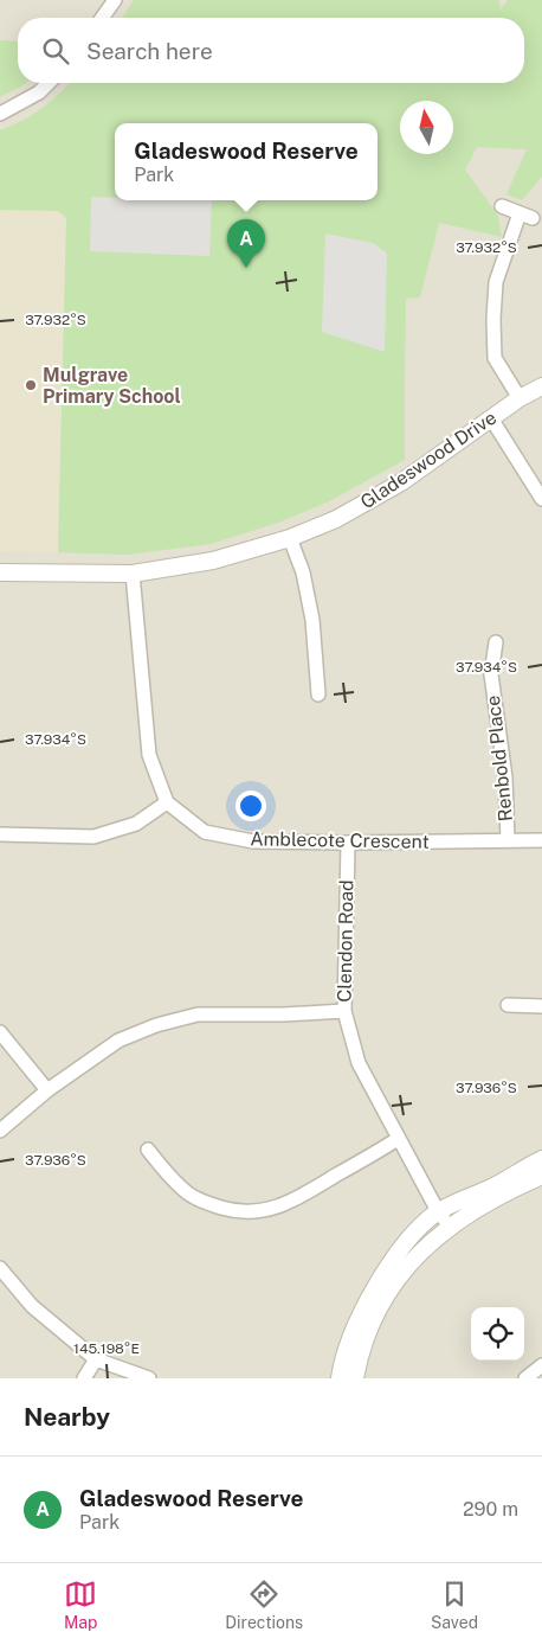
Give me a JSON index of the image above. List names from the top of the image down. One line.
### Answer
{"streets":{"street":["Gladeswood Drive","Renbold Place","Amblecote Crescent","Clendon Road"]},"crossings":[["Gladeswood Drive","Amblecote Crescent"],["Renbold Place","Amblecote Crescent"],["Amblecote Crescent","Clendon Road"]],"places":["Mulgrave Primary School"],"north":"top","page":{"search":"Search here","popup":["Gladeswood Reserve","Park"],"pins":"A","heading":"Nearby","list":[{"mark":"A","name":"Gladeswood Reserve","note":"Park","value":"290 m"}],"nav":["Map","Directions","Saved"]},"coordinates":["37.932°S","37.934°S","37.936°S","145.198°E"]}
